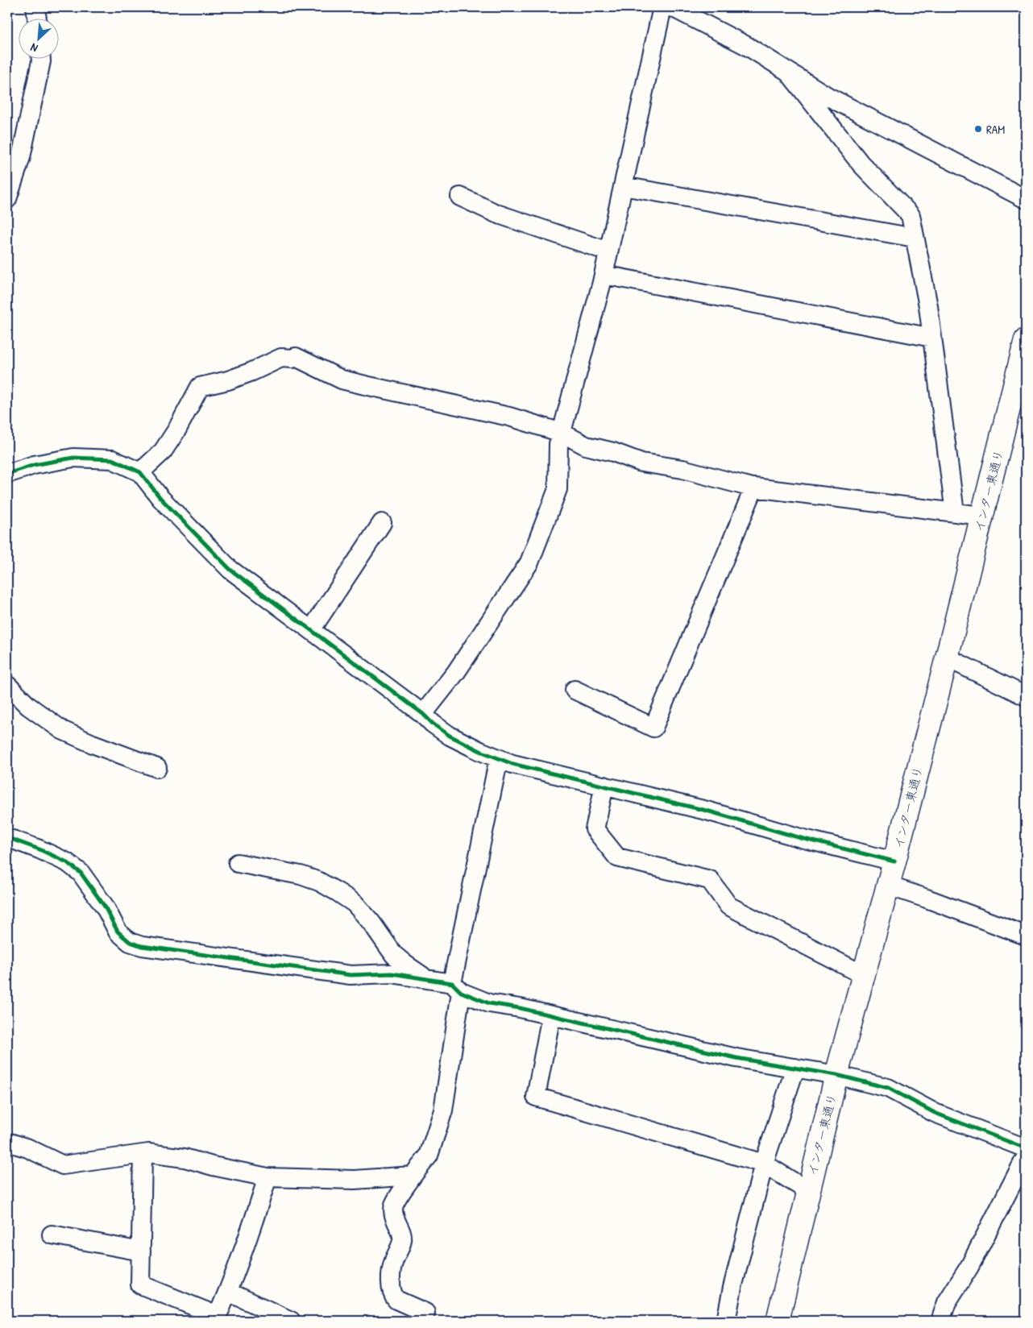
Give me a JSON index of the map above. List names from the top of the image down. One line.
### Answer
{"streets":{"main road":["インター東通り"]},"places":["RAM"],"north":"bottom left"}
